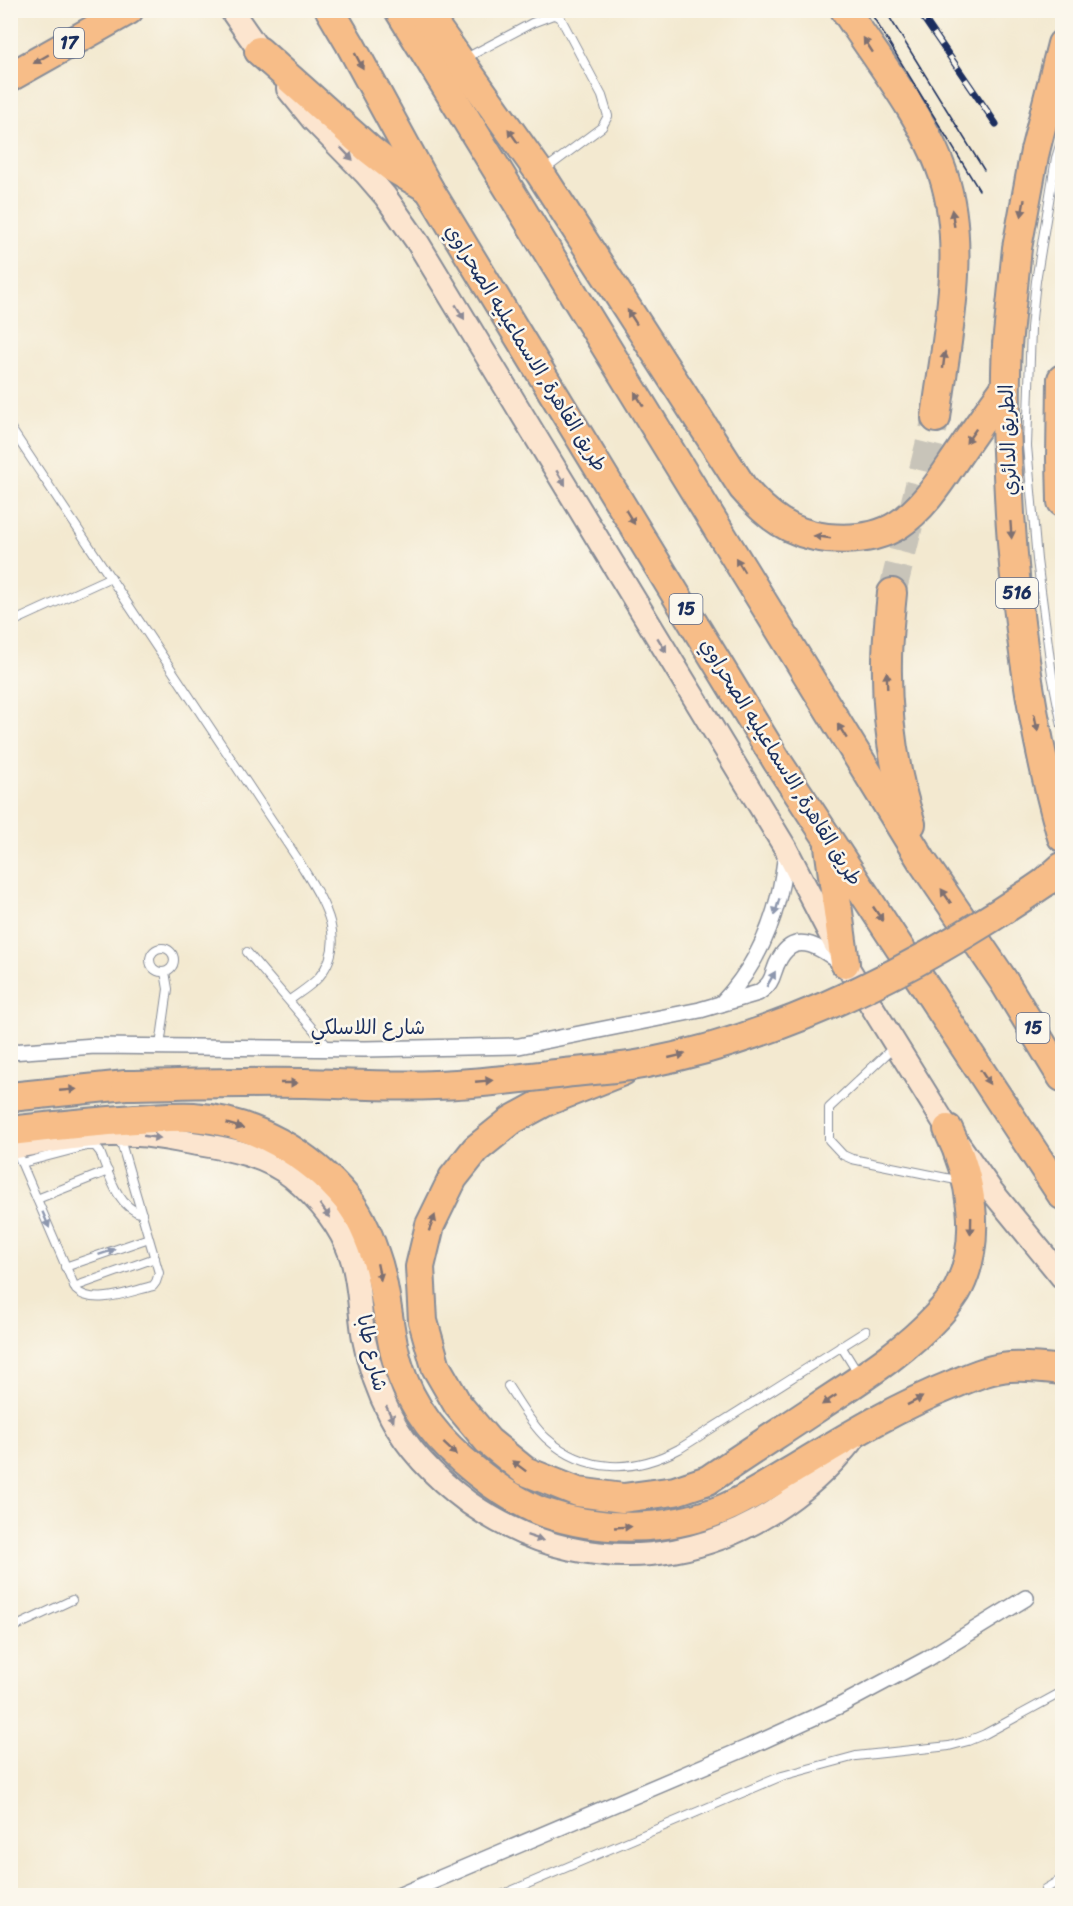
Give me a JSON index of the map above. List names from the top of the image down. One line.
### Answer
{"streets":{"highway":["17","طريق القاهرة, الاسماعيليه الصحراوي","الطريق الدائري","516","15"],"street":["شارع اللاسلكي","شارع طابا"]}}
